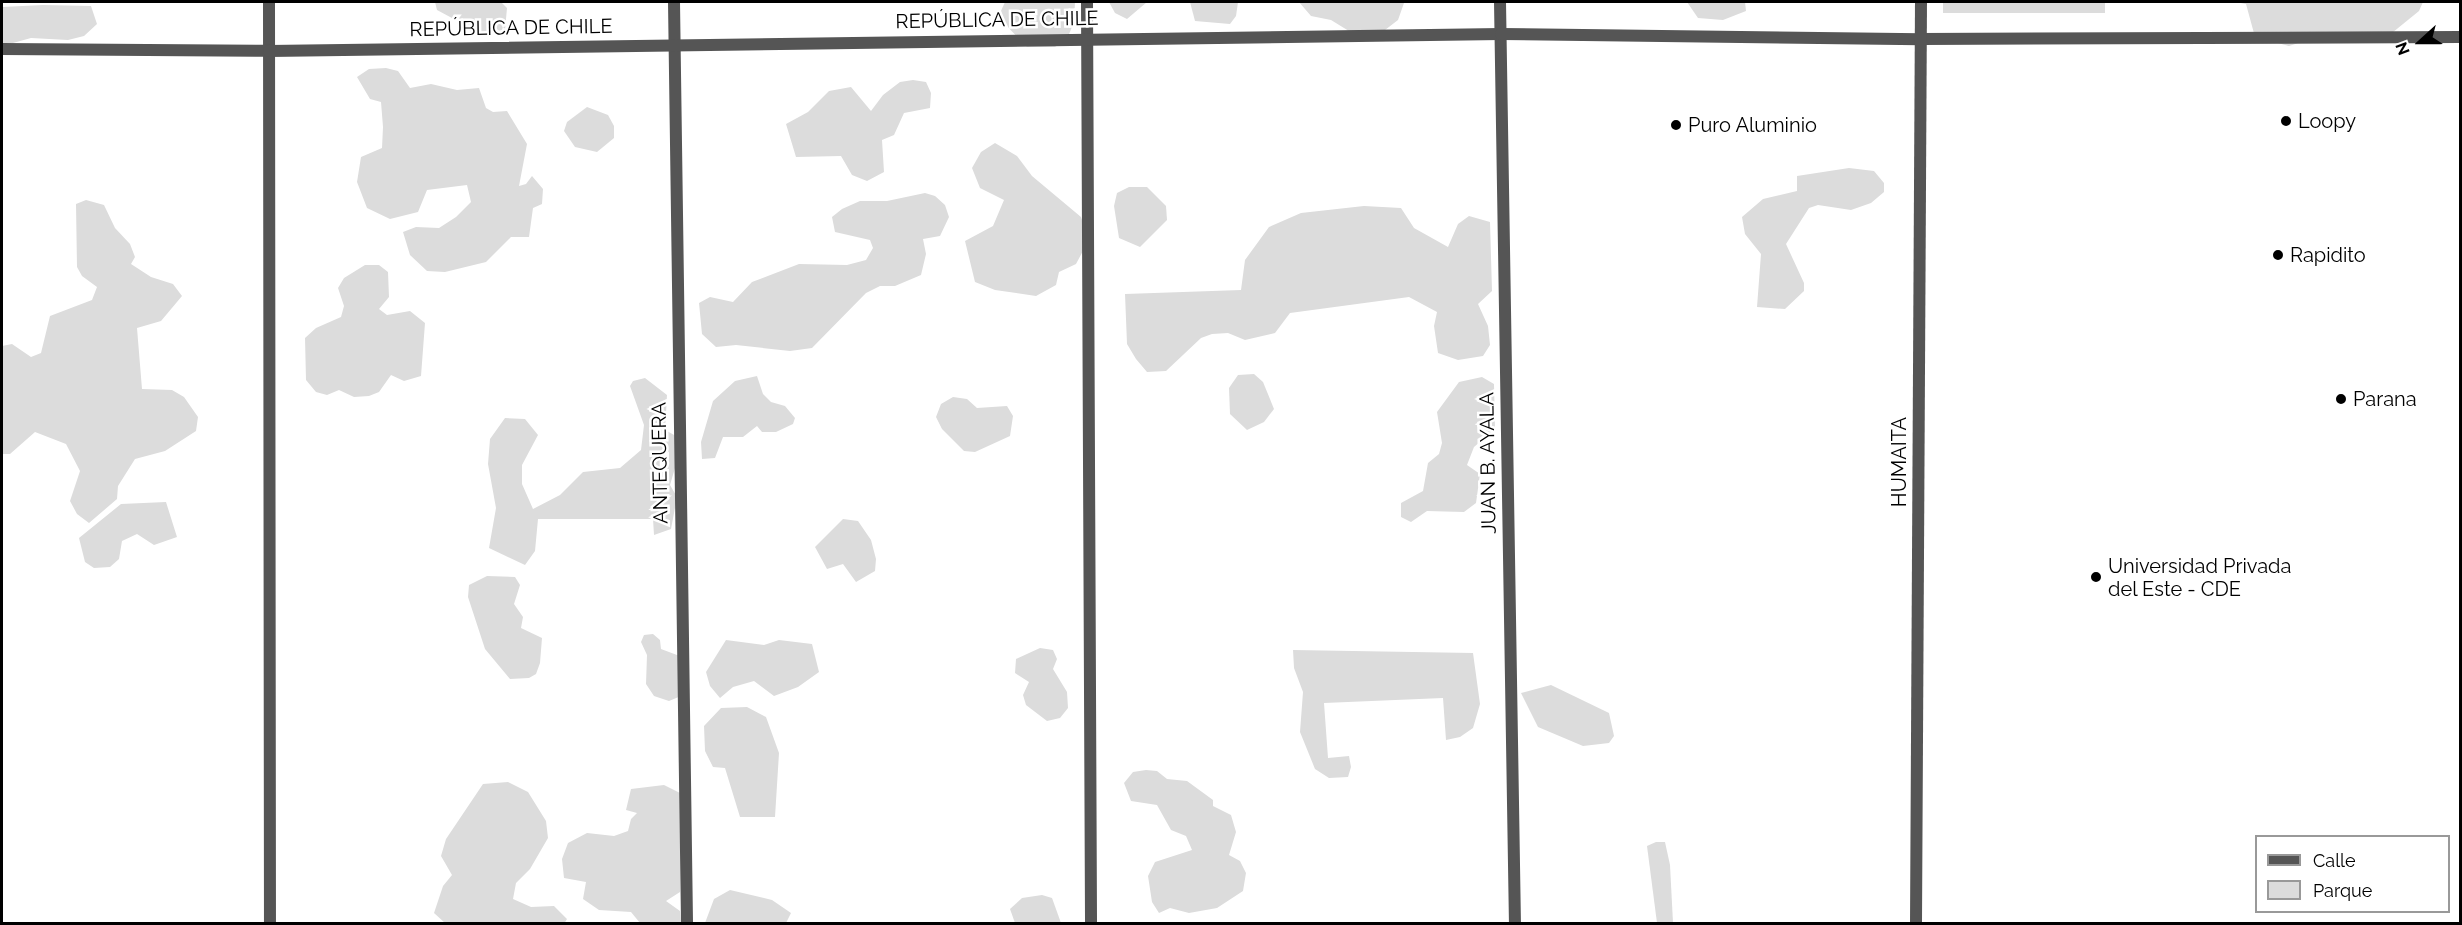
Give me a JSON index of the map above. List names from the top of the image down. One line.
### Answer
{"streets":{"street":["REPÚBLICA DE CHILE","HUMAITA","ANTEQUERA","JUAN B. AYALA"]},"crossings":[["REPÚBLICA DE CHILE","HUMAITA"],["REPÚBLICA DE CHILE","ANTEQUERA"],["REPÚBLICA DE CHILE","JUAN B. AYALA"]],"places":["Loopy","Puro Aluminio","Rapidito","Parana","Universidad Privada del Este - CDE"],"legend":["Calle","Parque"],"north":"left"}
